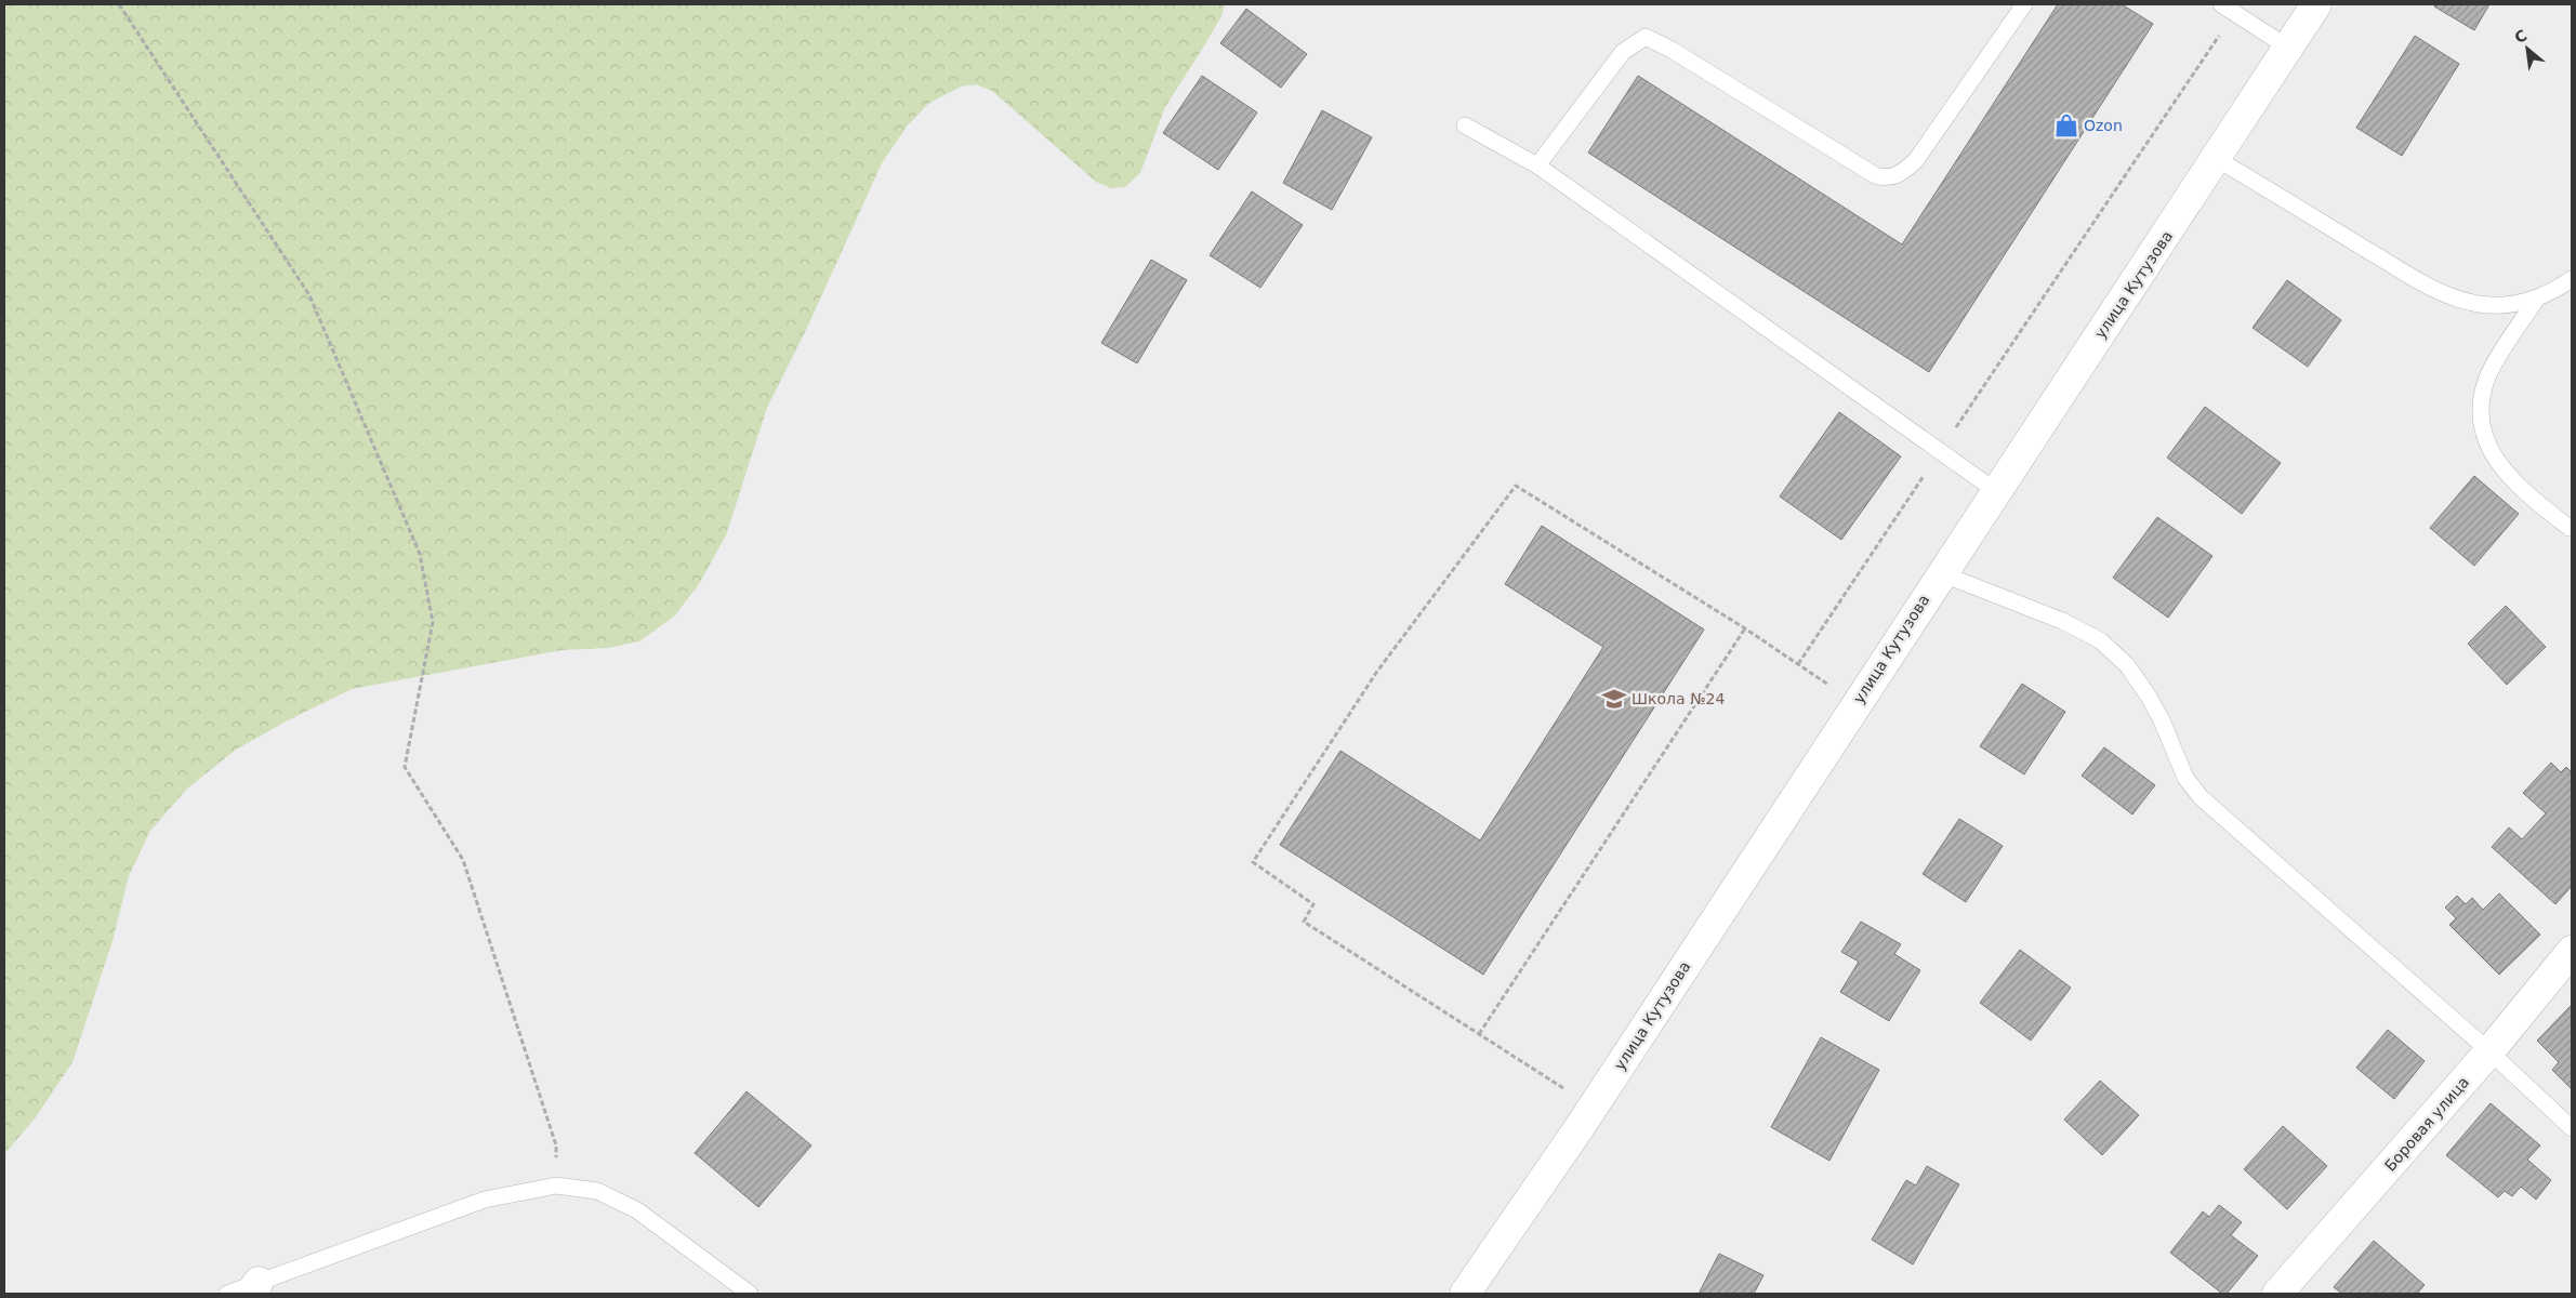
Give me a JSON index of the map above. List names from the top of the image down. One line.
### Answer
{"streets":{"main road":["улица Кутузова","Боровая улица"]},"places":{"shop":["Ozon"],"school or university":["Школа №24"]},"north":"top left"}
